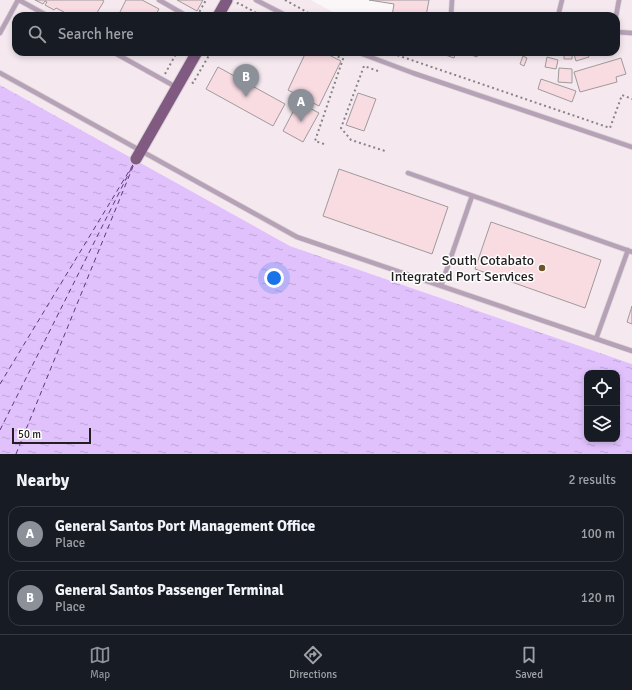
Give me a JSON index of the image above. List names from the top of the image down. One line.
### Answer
{"places":["South Cotabato Integrated Port Services"],"scale_bar":"50 m","page":{"search":"Search here","pins":["B","A"],"scale":"50 m","heading":["Nearby","2 results"],"list":[{"mark":"A","name":"General Santos Port Management Office","note":"Place","value":"100 m"},{"mark":"B","name":"General Santos Passenger Terminal","note":"Place","value":"120 m"}],"nav":["Map","Directions","Saved"]}}
